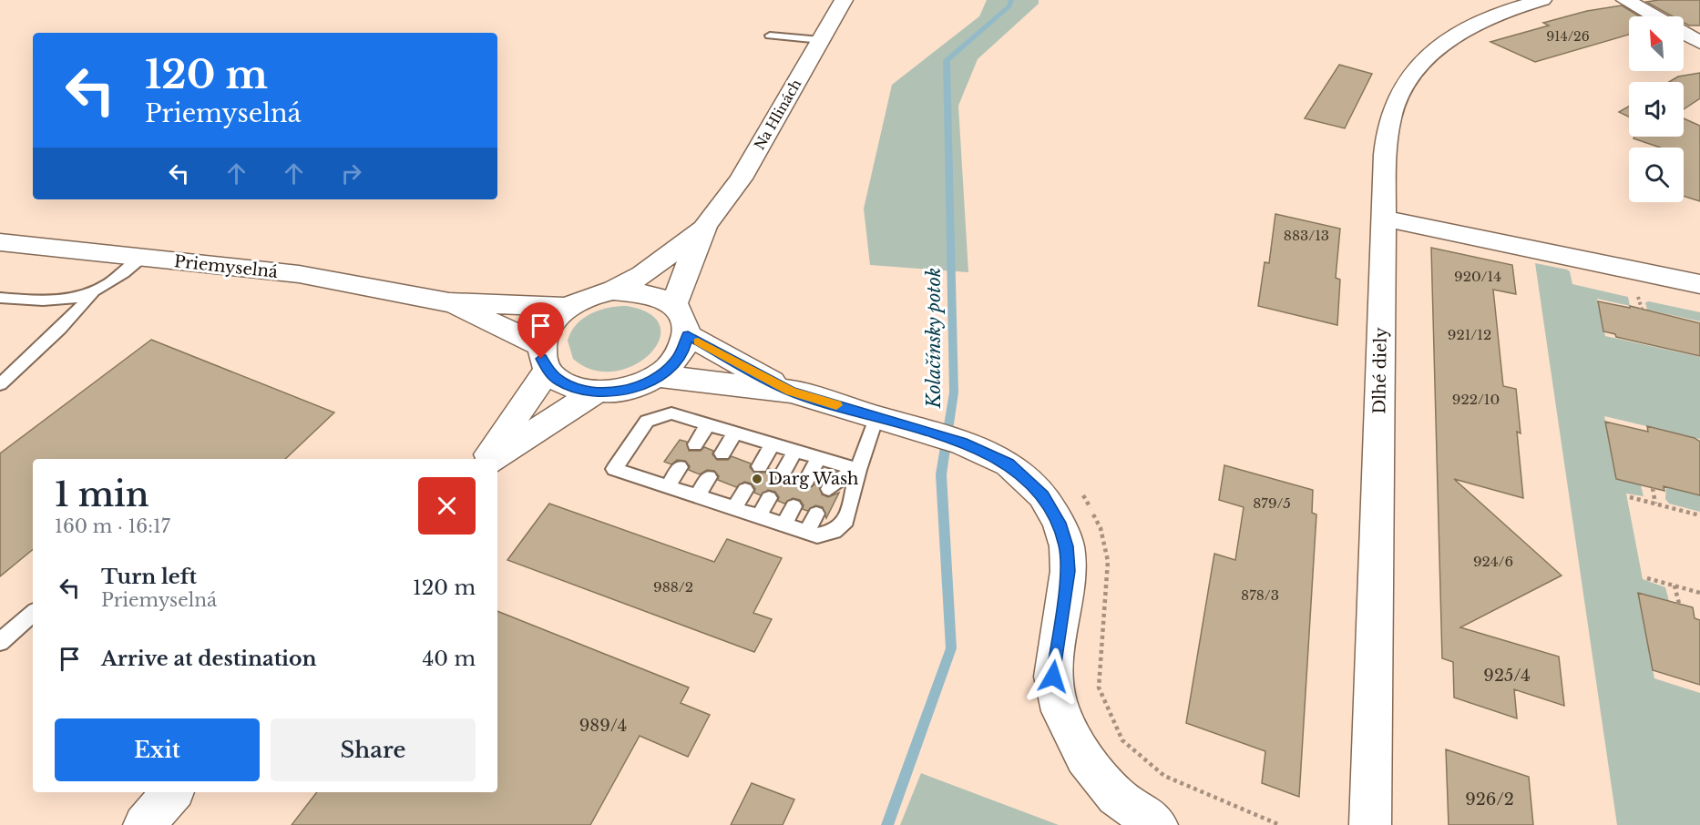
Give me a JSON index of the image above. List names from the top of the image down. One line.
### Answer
{"streets":{"street":["Na Hlinách","Priemyselná","Dlhé diely"]},"crossings":[["Na Hlinách","Priemyselná"]],"water":["Kolačínsky potok"],"places":["Darg Wash"],"house_numbers":["914/26","883/13","920/14","921/12","922/10","879/5","924/6","988/2","878/3","925/4","989/4","926/2"],"north":"top left","page":{"turn":["120 m","Priemyselná"],"heading":["1 min","160 m · 16:17"],"list":[{"name":"Turn left","note":"Priemyselná","value":"120 m"},{"name":"Arrive at destination","value":"40 m"}],"buttons":["Exit","Share"]}}
